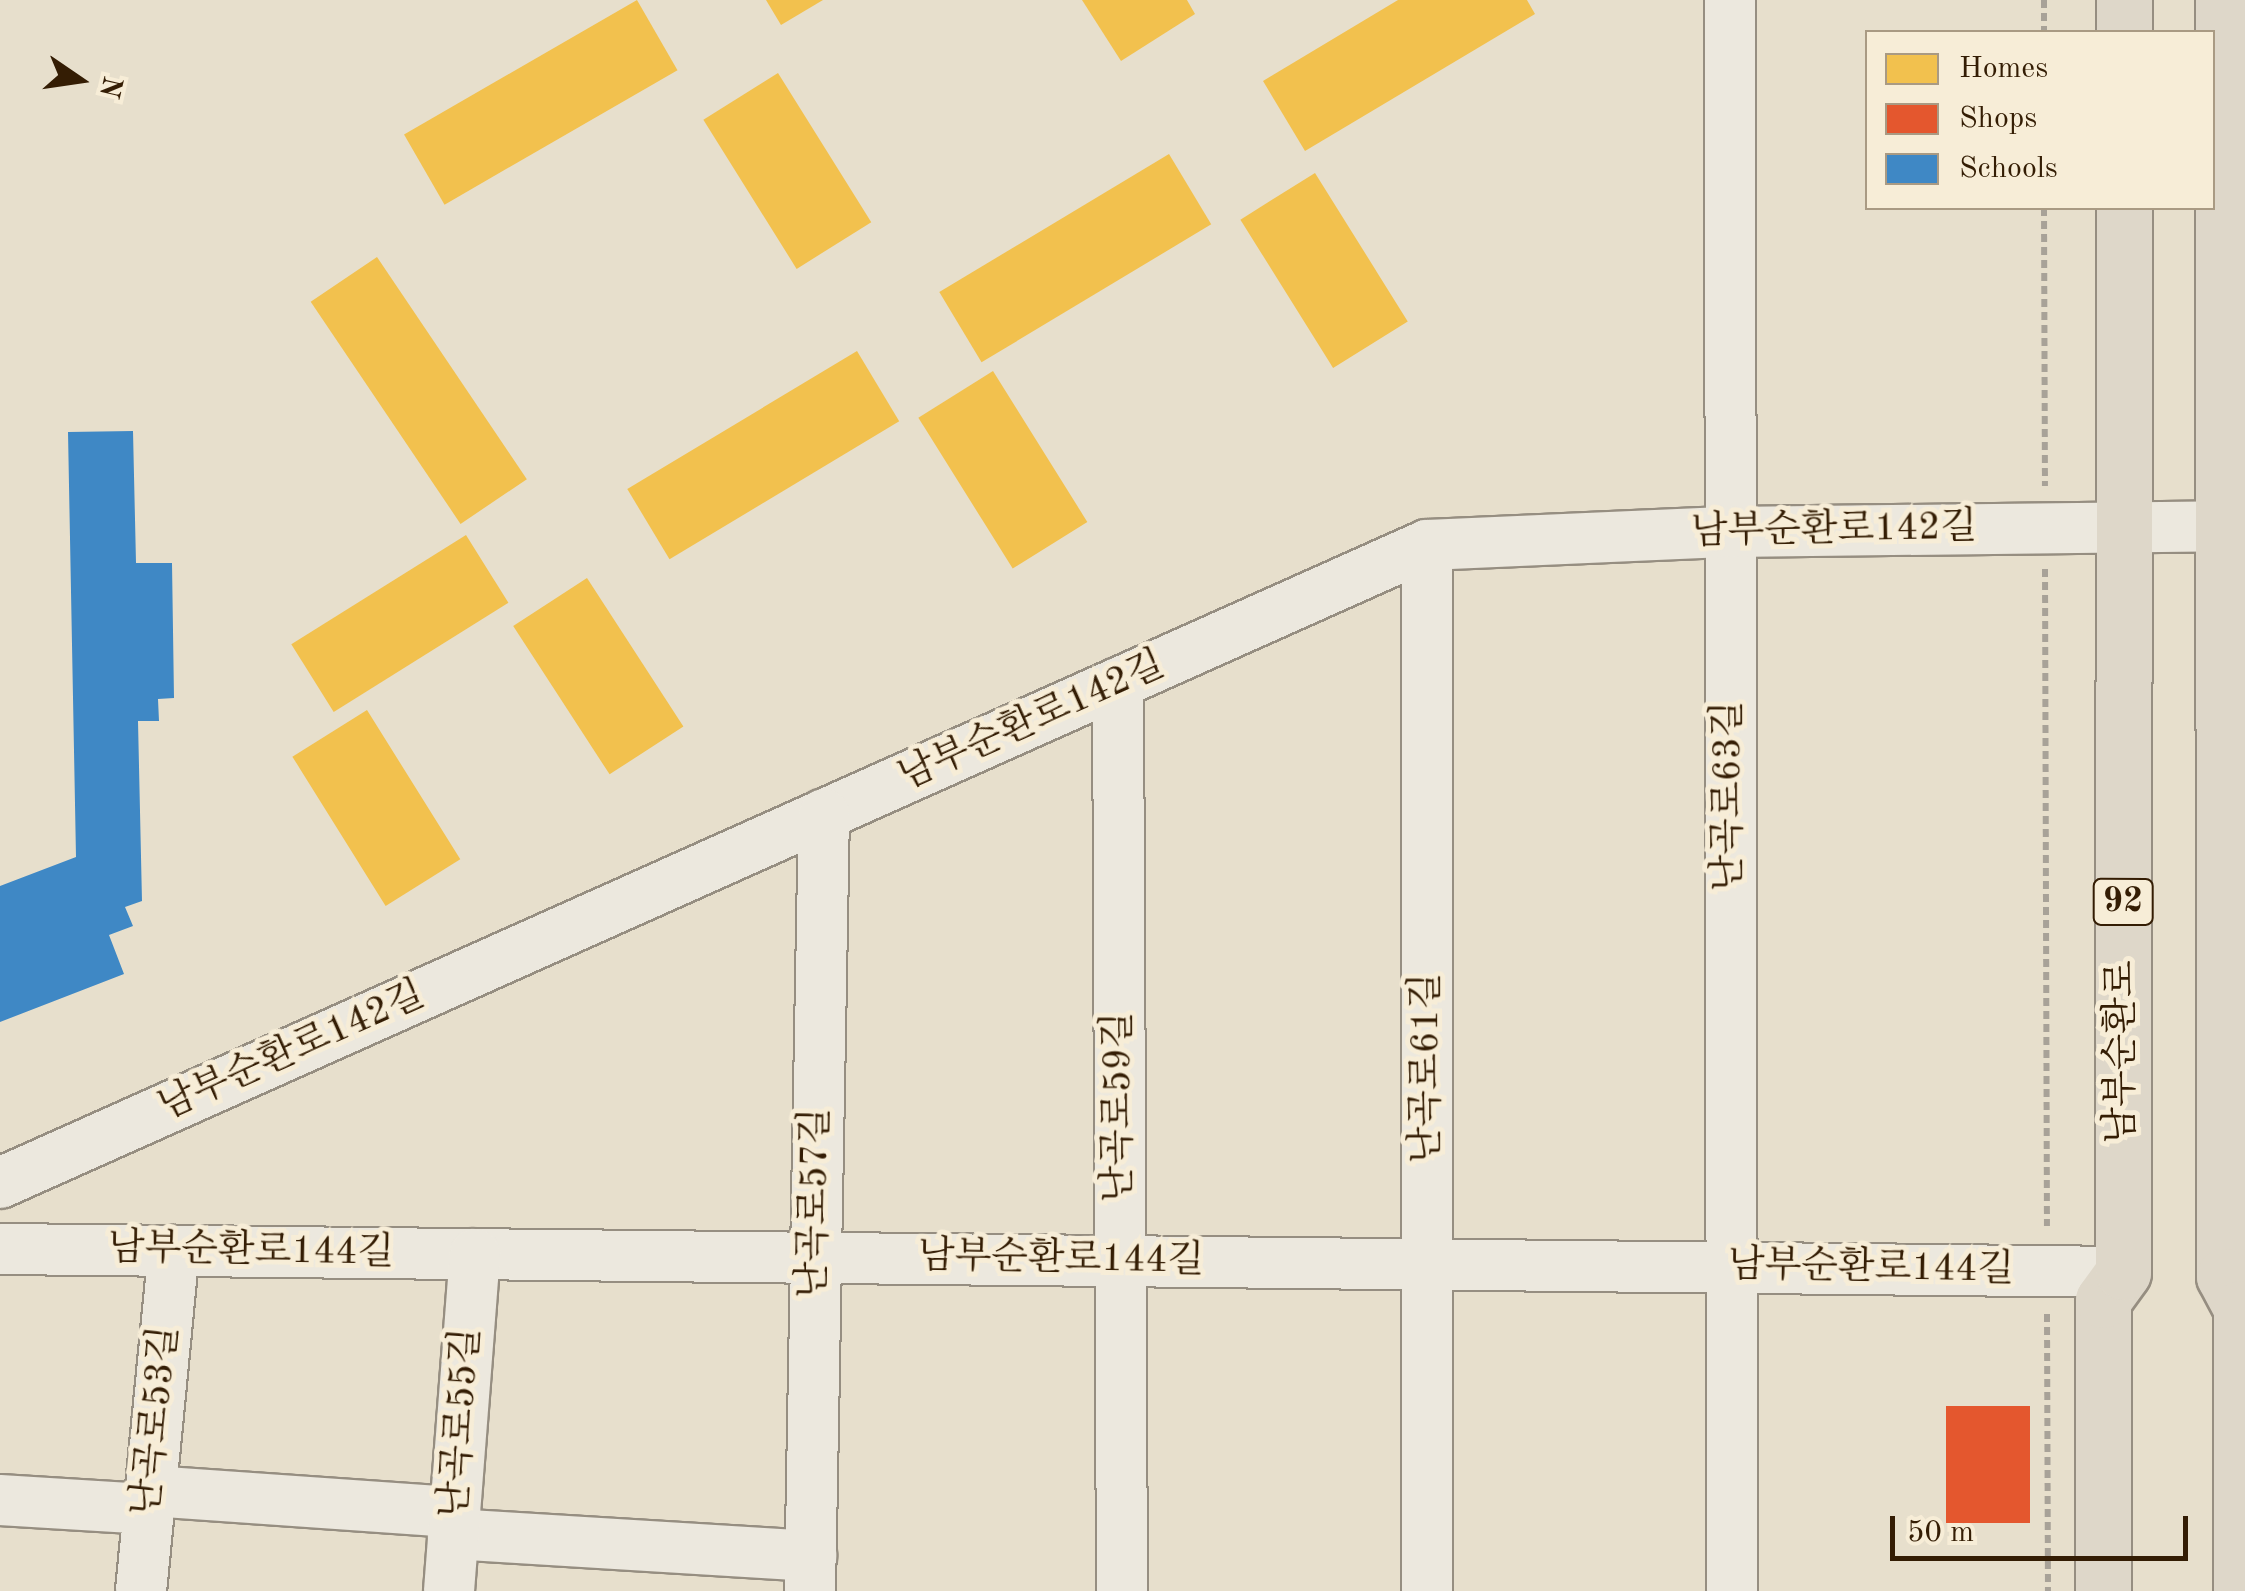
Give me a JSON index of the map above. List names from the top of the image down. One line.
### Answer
{"streets":{"main road":["92","남부순환로"],"street":["남부순환로142길","난곡로63길","난곡로61길","난곡로59길","난곡로57길","남부순환로144길","난곡로53길","난곡로55길"]},"crossings":[["남부순환로142길","난곡로63길"],["남부순환로142길","남부순환로"],["남부순환로142길","난곡로61길"],["남부순환로142길","난곡로59길"],["남부순환로142길","난곡로57길"],["난곡로63길","남부순환로144길"],["남부순환로","남부순환로144길"],["난곡로61길","남부순환로144길"],["난곡로59길","남부순환로144길"],["난곡로57길","남부순환로144길"],["남부순환로144길","난곡로53길"],["남부순환로144길","난곡로55길"]],"legend":["Homes","Shops","Schools"],"scale_bar":"50 m","north":"right"}
